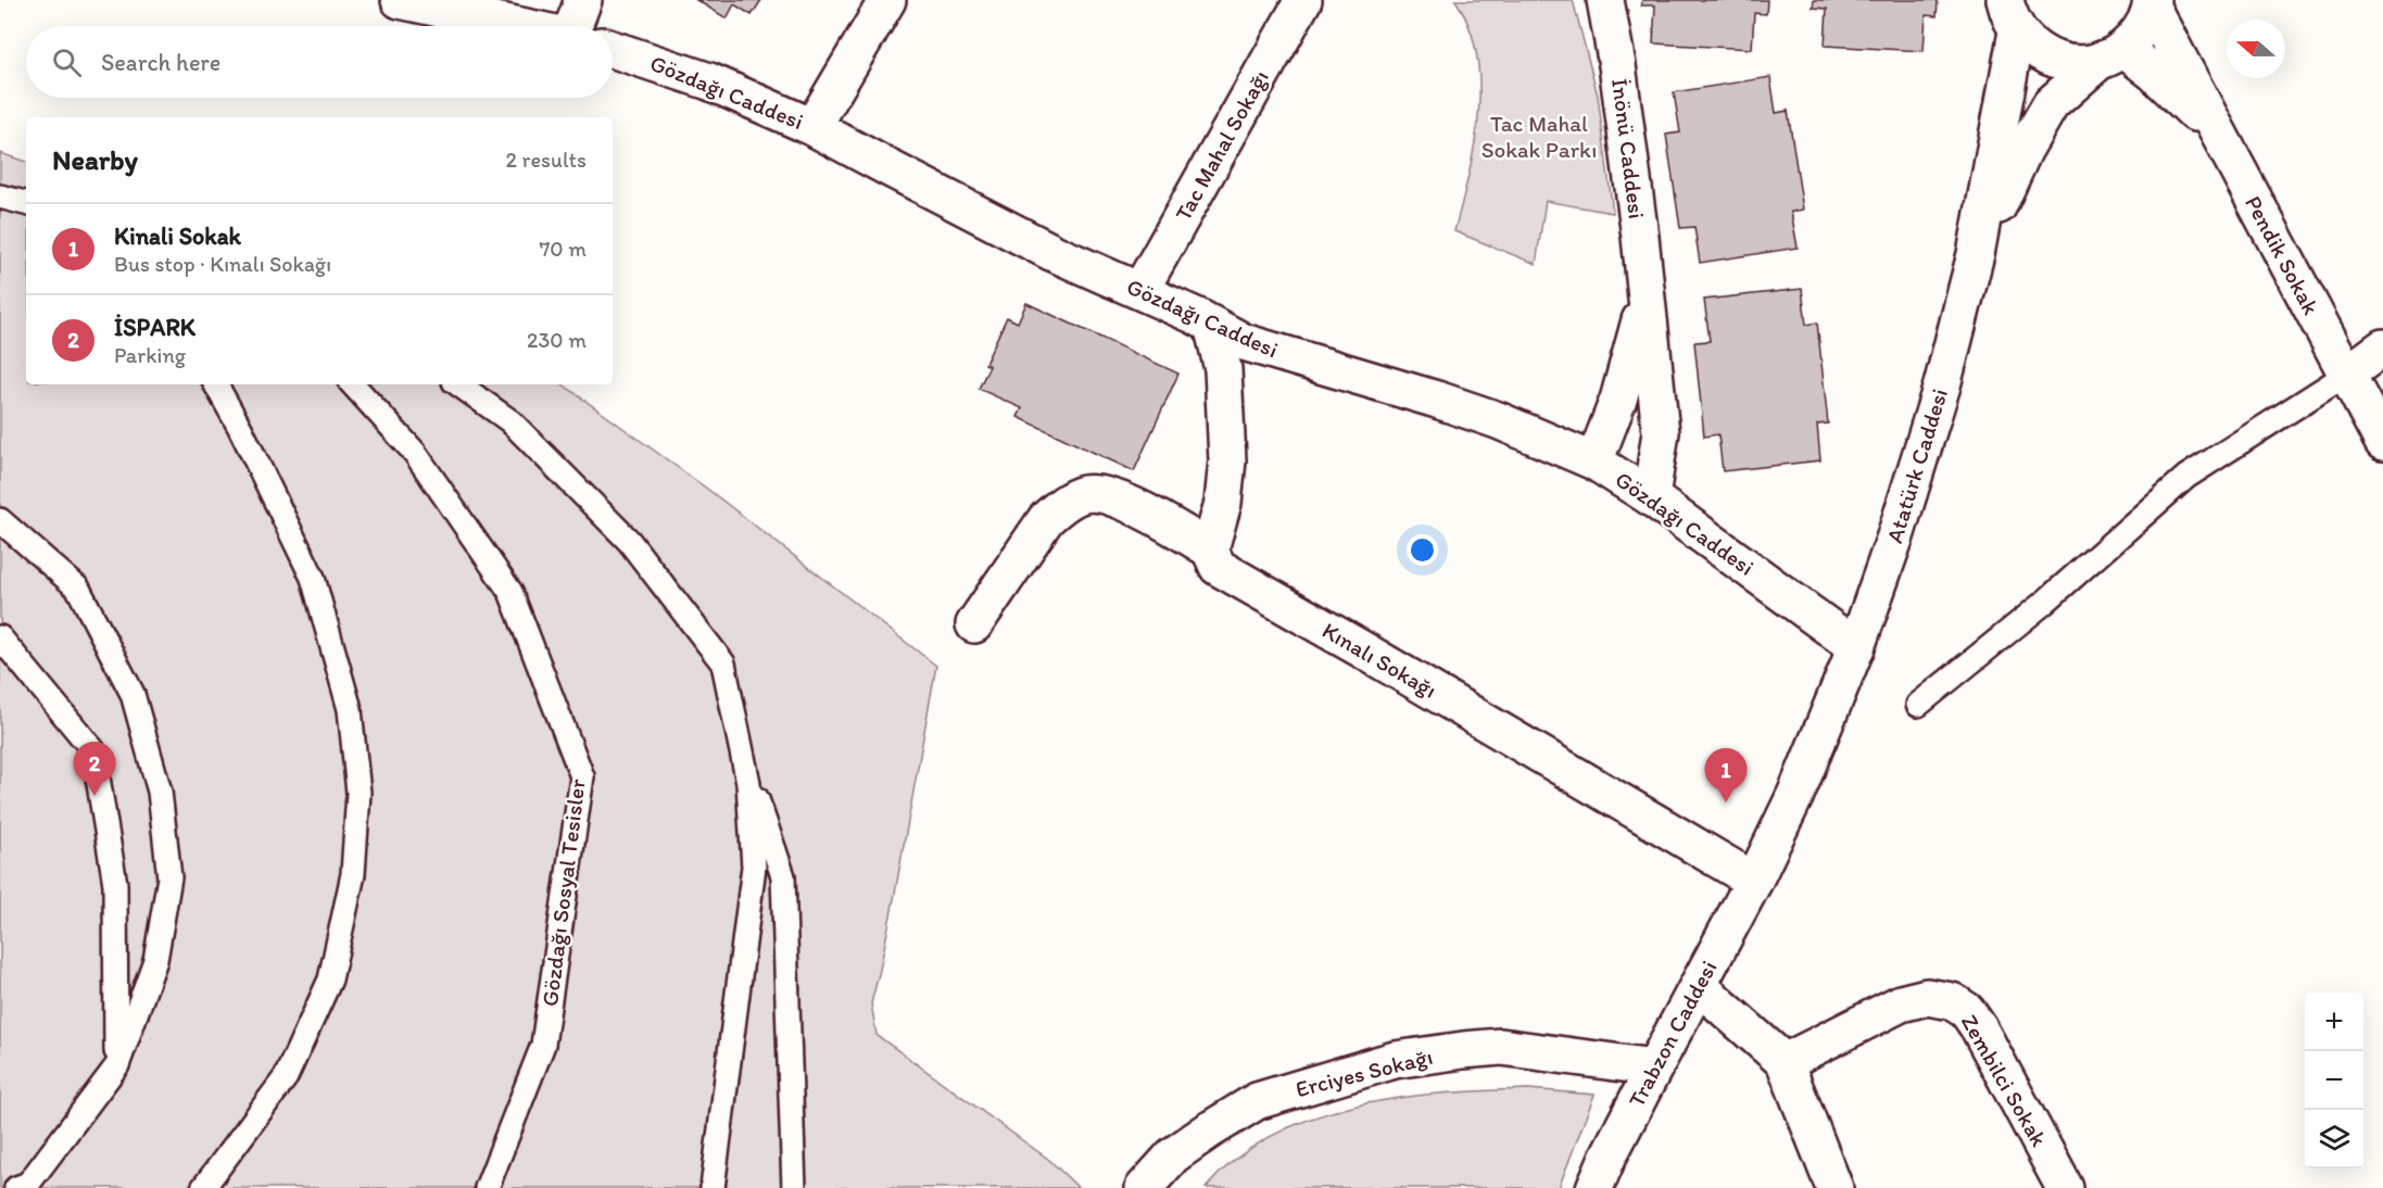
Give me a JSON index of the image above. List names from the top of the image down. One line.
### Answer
{"streets":{"street":["Gözdağı Caddesi","Tac Mahal Sokağı","İnönü Caddesi","Pendik Sokak","Atatürk Caddesi","Kınalı Sokağı","Trabzon Caddesi","Erciyes Sokağı","Zembilci Sokak"],"lane":["Gözdağı Sosyal Tesisler"]},"crossings":[["Gözdağı Caddesi","Tac Mahal Sokağı"],["Gözdağı Caddesi","İnönü Caddesi"],["Gözdağı Caddesi","Atatürk Caddesi"],["Atatürk Caddesi","Kınalı Sokağı"],["Atatürk Caddesi","Trabzon Caddesi"],["Kınalı Sokağı","Trabzon Caddesi"],["Trabzon Caddesi","Erciyes Sokağı"]],"parks":["Tac Mahal Sokak Parkı"],"north":"left","page":{"search":"Search here","heading":["Nearby","2 results"],"list":[{"mark":"1","name":"Kinali Sokak","note":"Bus stop · Kınalı Sokağı","value":"70 m"},{"mark":"2","name":"İSPARK","note":"Parking","value":"230 m"}],"pins":["2","1"],"map_buttons":["+","−"]}}
